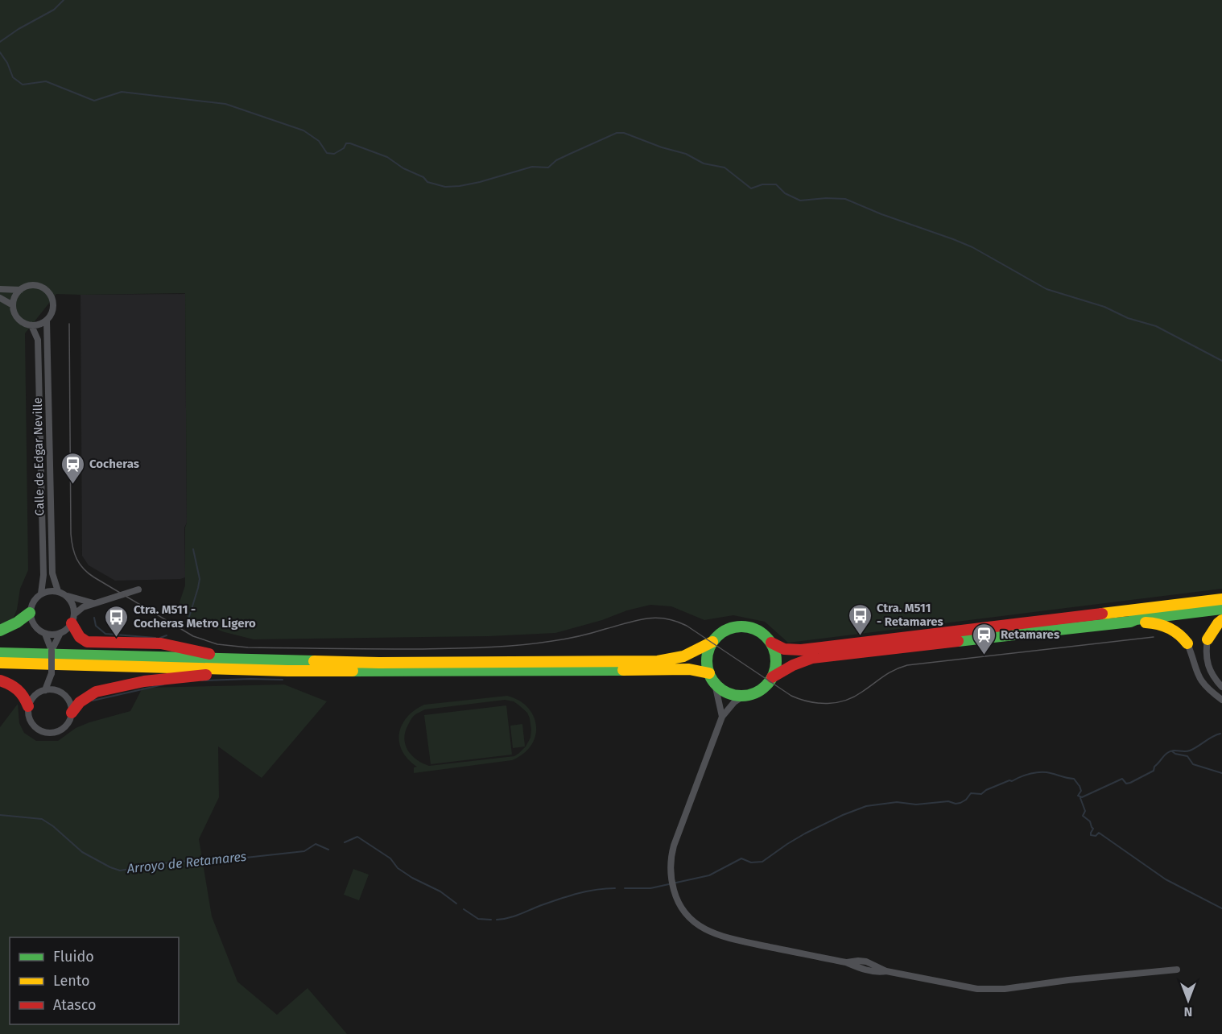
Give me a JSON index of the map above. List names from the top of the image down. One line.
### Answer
{"streets":{"street":["Calle de Edgar Neville"]},"water":["Arroyo de Retamares"],"places":{"station":["Cocheras","Retamares"],"bus stop":["Ctra. M511 - Retamares","Ctra. M511 - Cocheras Metro Ligero"]},"legend":["Fluido","Lento","Atasco"],"north":"bottom"}
